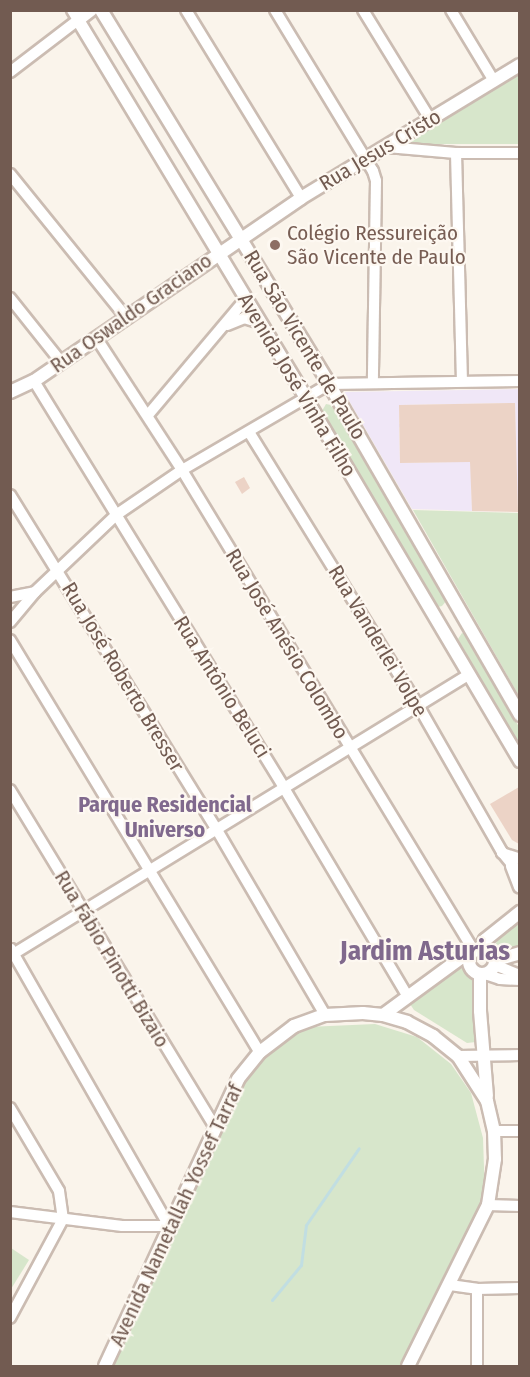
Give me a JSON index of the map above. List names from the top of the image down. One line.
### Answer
{"streets":{"street":["Rua Jesus Cristo","Rua Oswaldo Graciano","Rua São Vicente de Paulo","Avenida José Vinha Filho","Rua Vanderlei Volpe","Rua José Anésio Colombo","Rua José Roberto Bresser","Rua Antônio Beluci","Rua Fábio Pinotti Bizaio","Avenida Nametallah Yossef Tarraf"]},"crossings":[["Rua Jesus Cristo","Rua Oswaldo Graciano"],["Rua Jesus Cristo","Rua São Vicente de Paulo"],["Rua Oswaldo Graciano","Rua São Vicente de Paulo"],["Rua Oswaldo Graciano","Avenida José Vinha Filho"],["Rua Oswaldo Graciano","Rua José Anésio Colombo"],["Rua Oswaldo Graciano","Rua Antônio Beluci"],["Rua José Roberto Bresser","Avenida Nametallah Yossef Tarraf"],["Rua Fábio Pinotti Bizaio","Avenida Nametallah Yossef Tarraf"]],"districts":["Parque Residencial Universo","Jardim Asturias"],"places":["Colégio Ressureição São Vicente de Paulo"]}
